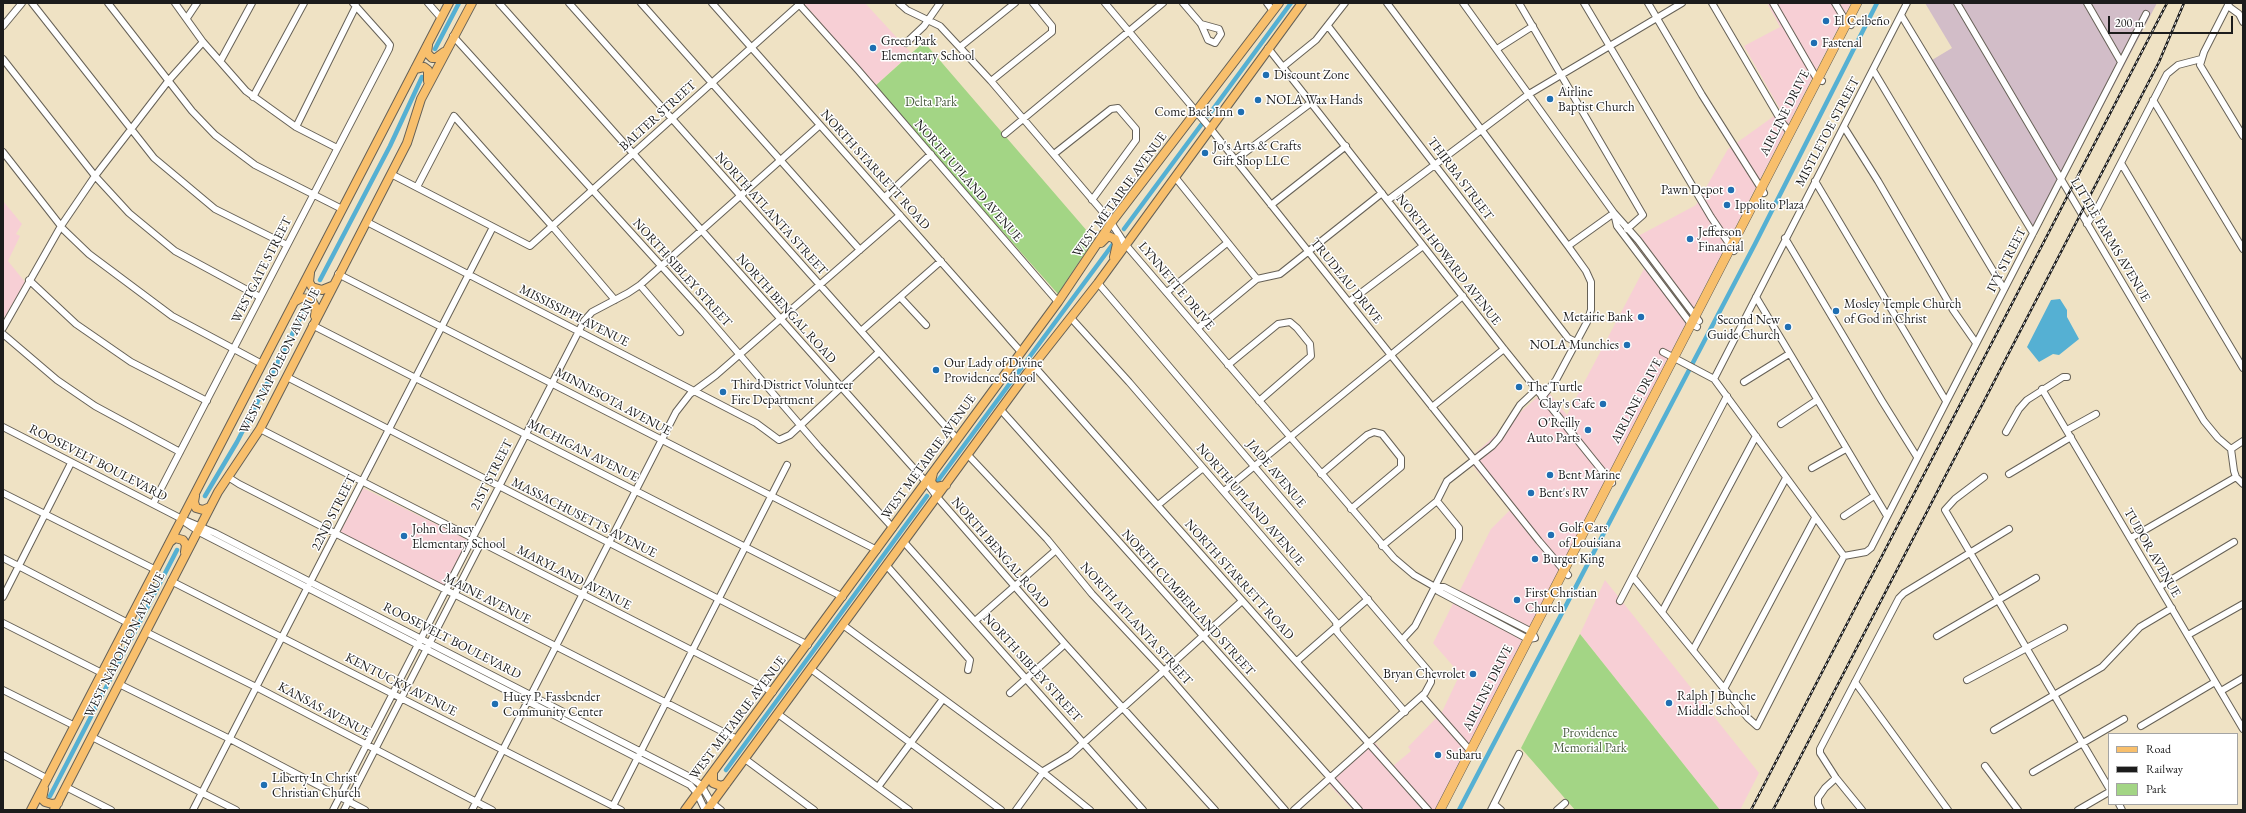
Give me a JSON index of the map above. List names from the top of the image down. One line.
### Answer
{"streets":{"highway":["AIRLINE DRIVE"],"main road":["WEST METAIRIE AVENUE","WEST NAPOLEON AVENUE"],"street":["BALTER STREET","MISTLETOE STREET","NORTH STARRETT ROAD","THIRBA STREET","NORTH UPLAND AVENUE","NORTH ATLANTA STREET","LITTLE FARMS AVENUE","NORTH HOWARD AVENUE","IVY STREET","WESTGATE STREET","NORTH SIBLEY STREET","TRUDEAU DRIVE","LYNNETTE DRIVE","NORTH BENGAL ROAD","MISSISSIPPI AVENUE","MINNESOTA AVENUE","MICHIGAN AVENUE","ROOSEVELT BOULEVARD","JADE AVENUE","21ST STREET","22ND STREET","MASSACHUSETTS AVENUE","TUDOR AVENUE","MARYLAND AVENUE","MAINE AVENUE","NORTH CUMBERLAND STREET","KENTUCKY AVENUE","KANSAS AVENUE"]},"crossings":[["AIRLINE DRIVE","NORTH HOWARD AVENUE"],["AIRLINE DRIVE","TRUDEAU DRIVE"],["AIRLINE DRIVE","LYNNETTE DRIVE"],["BALTER STREET","NORTH STARRETT ROAD"],["BALTER STREET","NORTH UPLAND AVENUE"],["BALTER STREET","NORTH ATLANTA STREET"],["BALTER STREET","NORTH SIBLEY STREET"],["BALTER STREET","NORTH BENGAL ROAD"],["BALTER STREET","22ND STREET"],["NORTH STARRETT ROAD","WEST METAIRIE AVENUE"],["NORTH STARRETT ROAD","21ST STREET"],["NORTH UPLAND AVENUE","WEST METAIRIE AVENUE"],["WEST METAIRIE AVENUE","NORTH ATLANTA STREET"],["WEST METAIRIE AVENUE","NORTH SIBLEY STREET"],["WEST METAIRIE AVENUE","TRUDEAU DRIVE"],["WEST METAIRIE AVENUE","LYNNETTE DRIVE"],["WEST METAIRIE AVENUE","NORTH BENGAL ROAD"],["WEST METAIRIE AVENUE","MINNESOTA AVENUE"],["WEST METAIRIE AVENUE","MICHIGAN AVENUE"],["WEST METAIRIE AVENUE","ROOSEVELT BOULEVARD"],["WEST METAIRIE AVENUE","MASSACHUSETTS AVENUE"],["WEST METAIRIE AVENUE","MARYLAND AVENUE"],["WEST METAIRIE AVENUE","MAINE AVENUE"],["NORTH ATLANTA STREET","21ST STREET"],["LITTLE FARMS AVENUE","IVY STREET"],["WESTGATE STREET","ROOSEVELT BOULEVARD"],["NORTH SIBLEY STREET","MISSISSIPPI AVENUE"],["NORTH SIBLEY STREET","WEST NAPOLEON AVENUE"],["NORTH SIBLEY STREET","21ST STREET"],["NORTH BENGAL ROAD","21ST STREET"],["MISSISSIPPI AVENUE","WEST NAPOLEON AVENUE"],["MISSISSIPPI AVENUE","21ST STREET"],["MISSISSIPPI AVENUE","22ND STREET"],["WEST NAPOLEON AVENUE","MINNESOTA AVENUE"],["WEST NAPOLEON AVENUE","MICHIGAN AVENUE"],["WEST NAPOLEON AVENUE","ROOSEVELT BOULEVARD"],["WEST NAPOLEON AVENUE","MASSACHUSETTS AVENUE"],["WEST NAPOLEON AVENUE","MARYLAND AVENUE"],["WEST NAPOLEON AVENUE","MAINE AVENUE"],["WEST NAPOLEON AVENUE","KENTUCKY AVENUE"],["WEST NAPOLEON AVENUE","KANSAS AVENUE"],["MINNESOTA AVENUE","21ST STREET"],["MINNESOTA AVENUE","22ND STREET"],["MICHIGAN AVENUE","21ST STREET"],["MICHIGAN AVENUE","22ND STREET"],["ROOSEVELT BOULEVARD","21ST STREET"],["ROOSEVELT BOULEVARD","22ND STREET"],["21ST STREET","MASSACHUSETTS AVENUE"],["21ST STREET","MARYLAND AVENUE"],["21ST STREET","MAINE AVENUE"],["21ST STREET","KENTUCKY AVENUE"],["21ST STREET","KANSAS AVENUE"],["22ND STREET","MASSACHUSETTS AVENUE"],["22ND STREET","MARYLAND AVENUE"],["22ND STREET","MAINE AVENUE"],["22ND STREET","KENTUCKY AVENUE"],["22ND STREET","KANSAS AVENUE"]],"parks":["Delta Park","Providence Memorial Park"],"places":["El Ceibeño","Fastenal","Green Park Elementary School","Discount Zone","Airline Baptist Church","NOLA Wax Hands","Come Back Inn","Jo's Arts & Crafts Gift Shop LLC","Pawn Depot","Ippolito Plaza","Jefferson Financial","Mosley Temple Church of God in Christ","Metairie Bank","Second New Guide Church","NOLA Munchies","Our Lady of Divine Providence School","The Turtle","Third District Volunteer Fire Department","Clay's Cafe","O'Reilly Auto Parts","Bent Marine","Bent's RV","Golf Cars of Louisiana","John Clancy Elementary School","Burger King","First Christian Church","Bryan Chevrolet","Ralph J Bunche Middle School","Huey P. Fassbender Community Center","Subaru","Liberty In Christ Christian Church"],"legend":["Road","Railway","Park"],"scale_bar":"200 m"}
